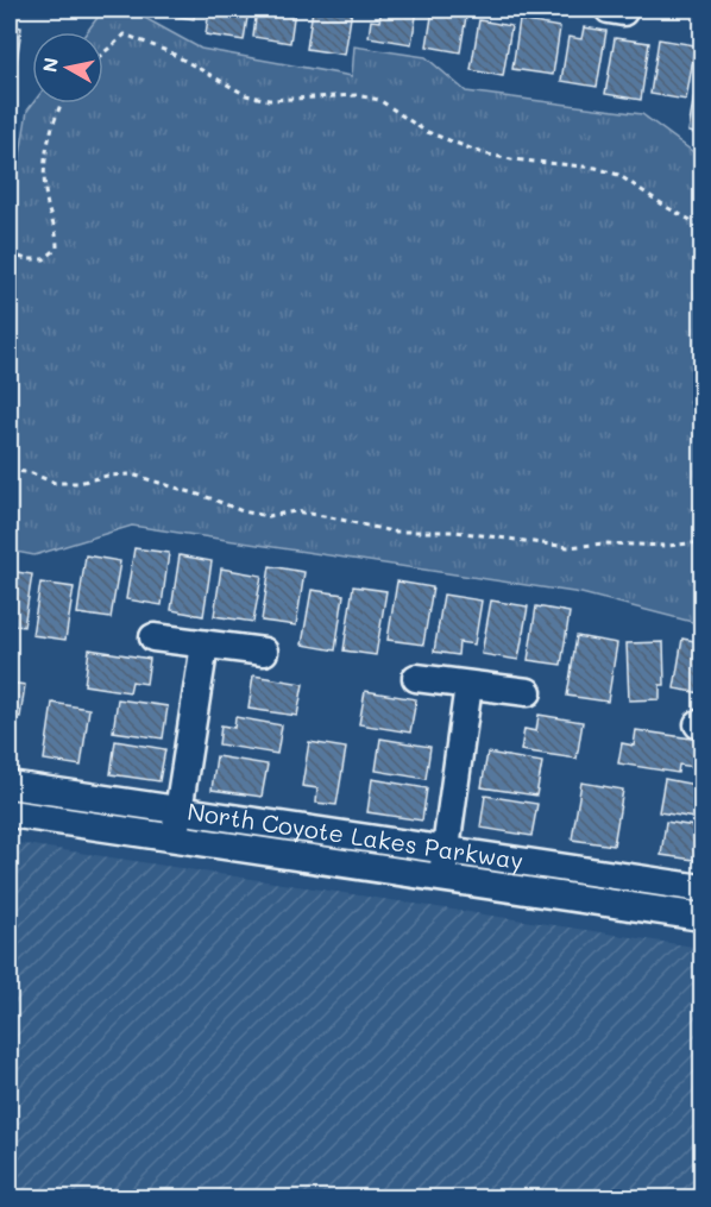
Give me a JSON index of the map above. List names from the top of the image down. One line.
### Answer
{"streets":{"street":["North Coyote Lakes Parkway"]},"north":"left"}
